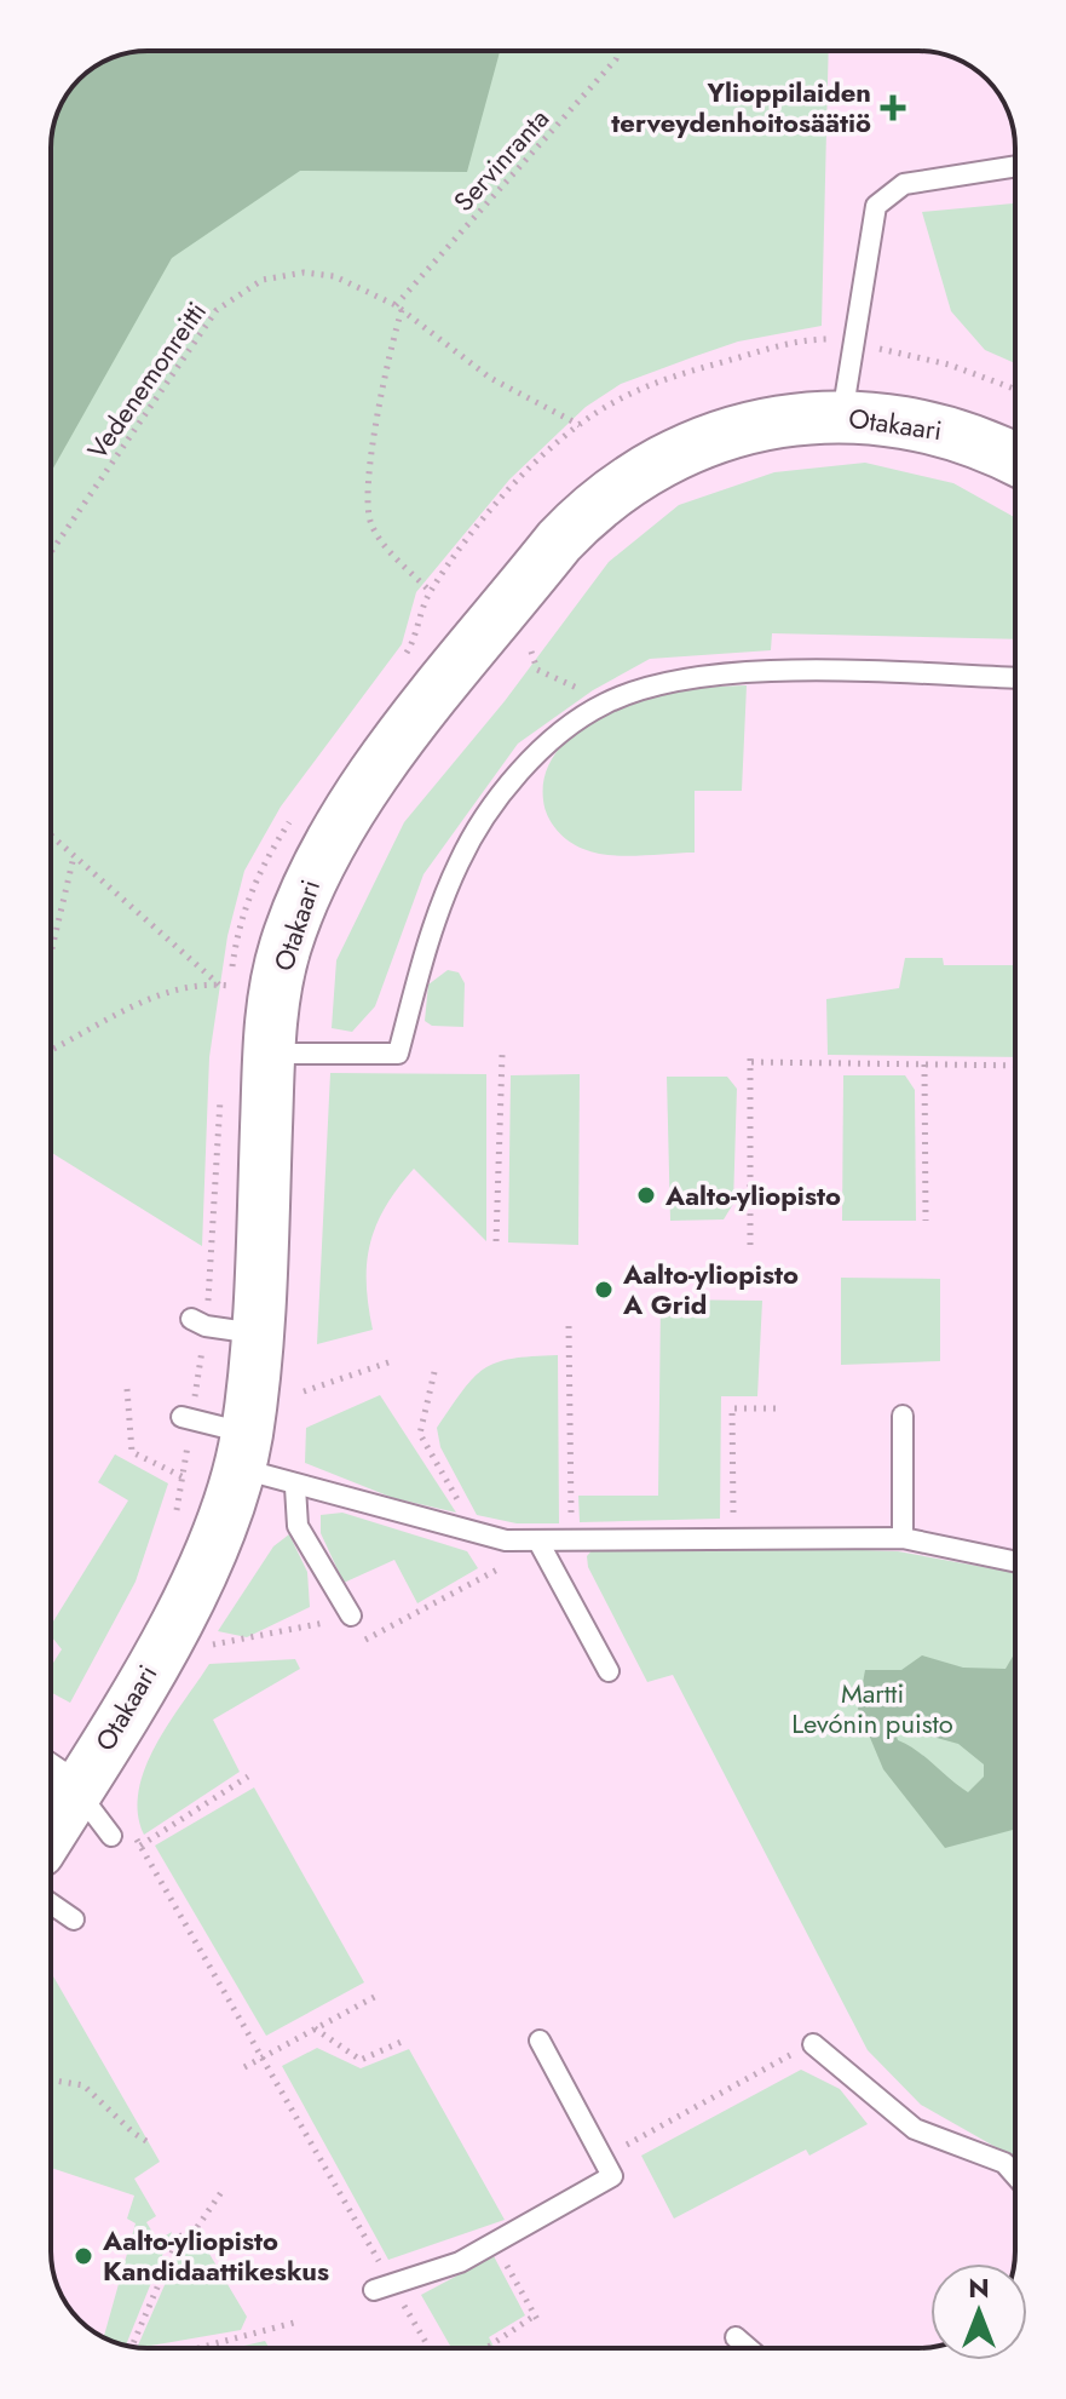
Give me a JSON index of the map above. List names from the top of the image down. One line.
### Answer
{"streets":{"street":["Otakaari"],"path":["Servinranta","Vedenemonreitti"]},"crossings":[["Servinranta","Vedenemonreitti"]],"parks":["Martti Levónin puisto"],"places":{"health":["Ylioppilaiden terveydenhoitosäätiö"],"other":["Aalto-yliopisto","Aalto-yliopisto A Grid","Aalto-yliopisto Kandidaattikeskus"]},"north":"top"}
